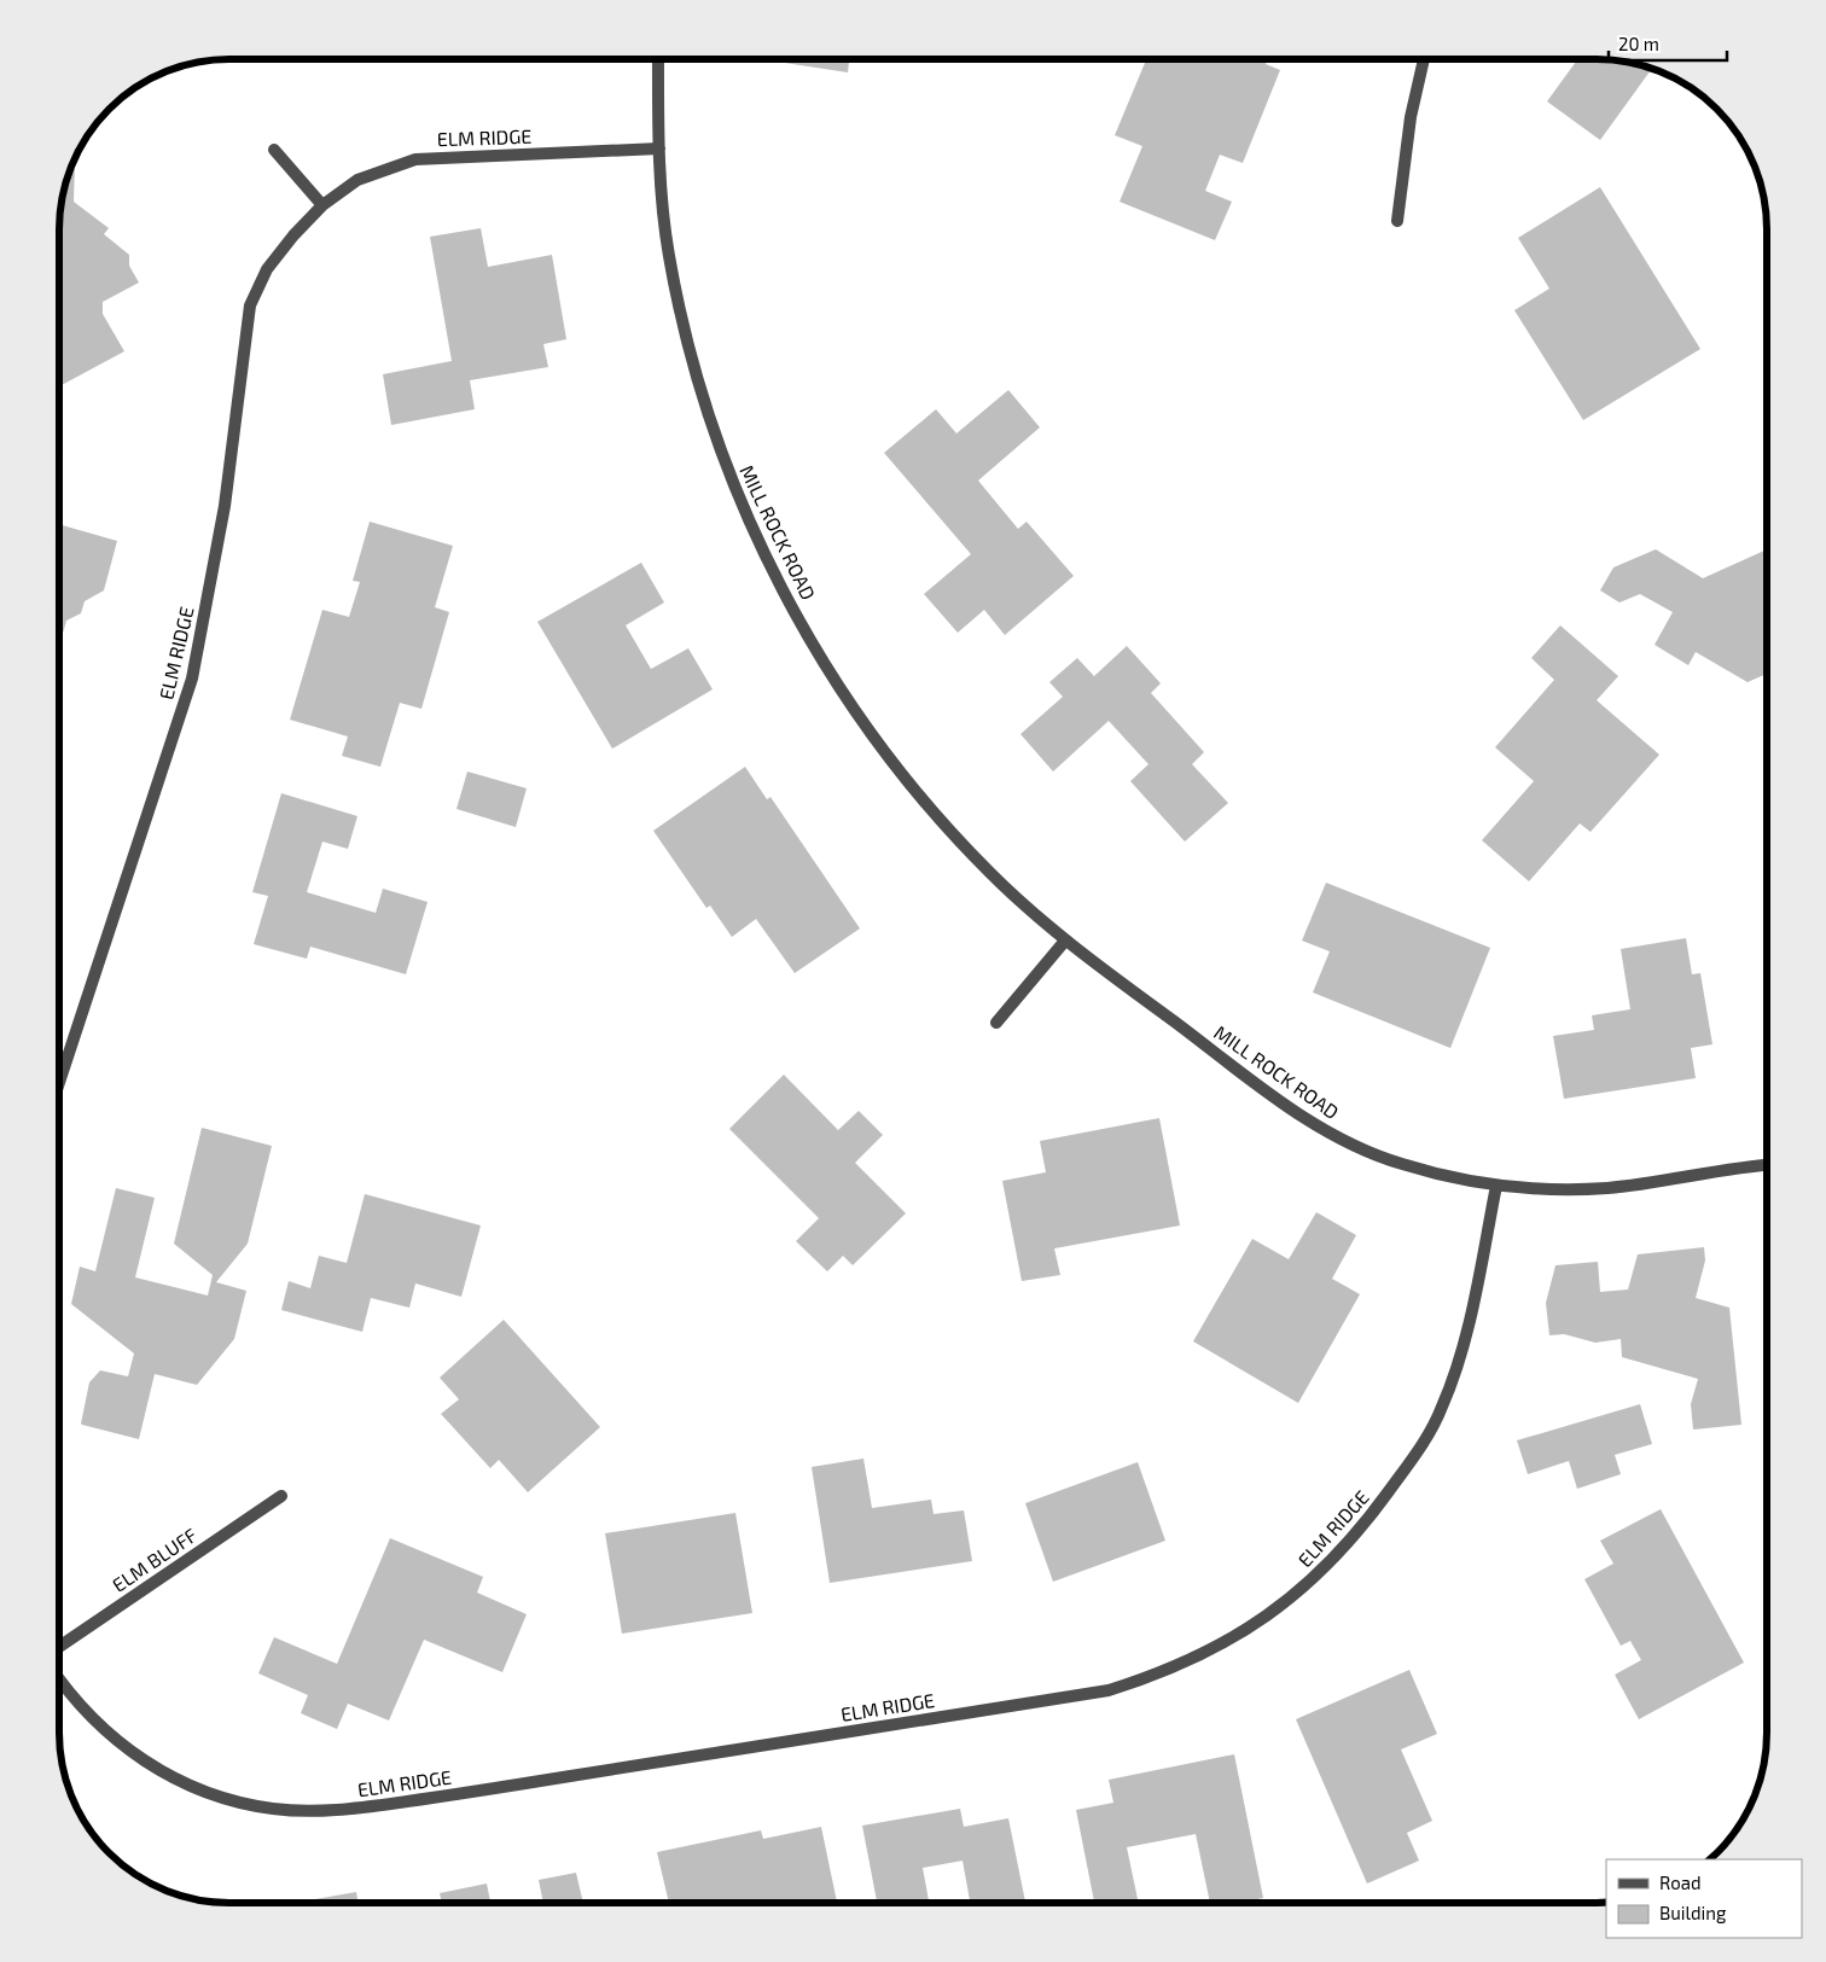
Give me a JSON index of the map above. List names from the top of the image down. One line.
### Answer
{"streets":{"street":["ELM RIDGE","MILL ROCK ROAD","ELM BLUFF"]},"crossings":[["ELM RIDGE","MILL ROCK ROAD"]],"legend":["Road","Building"],"scale_bar":"20 m"}
